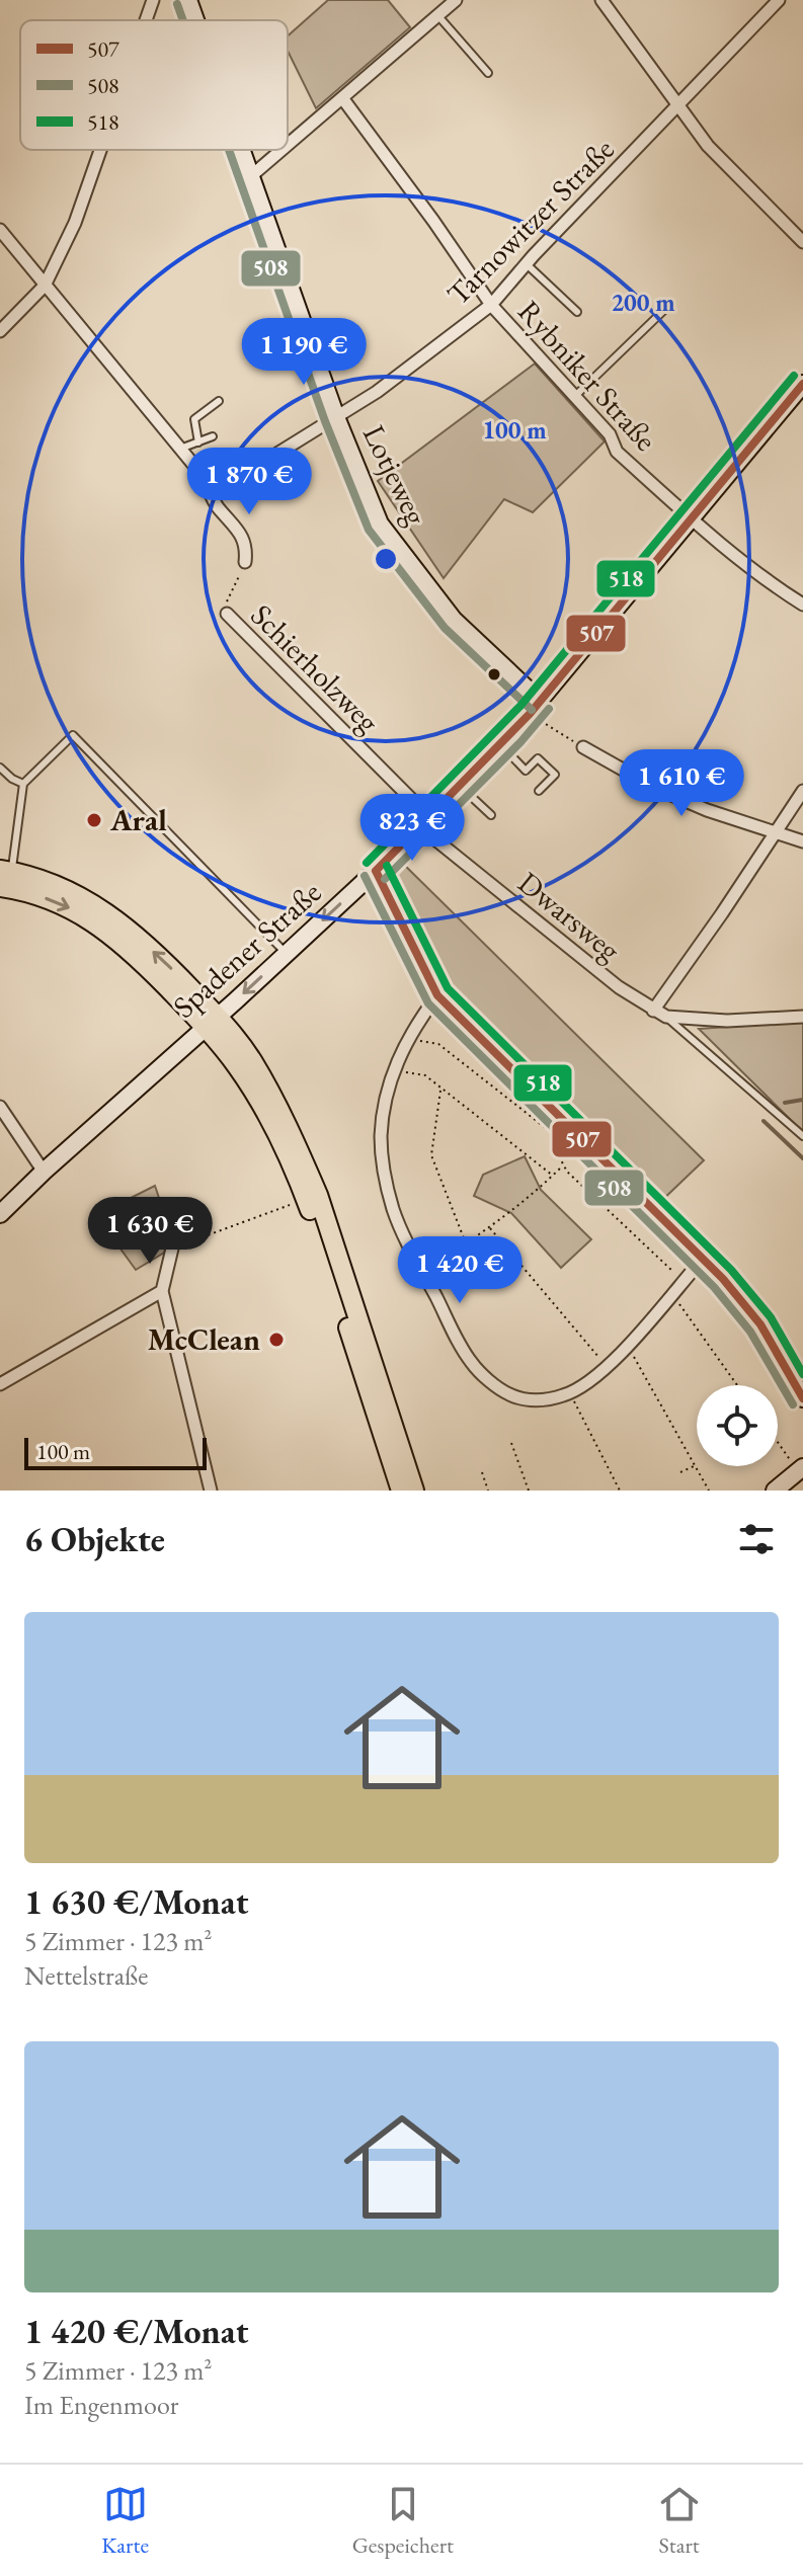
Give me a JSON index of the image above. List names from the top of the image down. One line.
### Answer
{"streets":{"street":["Tarnowitzer Straße","Rybniker Straße","Lotjeweg","Schierholzweg","Dwarsweg","Spadener Straße"]},"crossings":[["Tarnowitzer Straße","Rybniker Straße"],["Tarnowitzer Straße","Lotjeweg"],["Tarnowitzer Straße","Schierholzweg"],["Rybniker Straße","Spadener Straße"],["Lotjeweg","Spadener Straße"],["Schierholzweg","Dwarsweg"],["Schierholzweg","Spadener Straße"],["Dwarsweg","Spadener Straße"]],"places":["Aral","McClean"],"lines":["transit line 508","transit line 518","transit line 507"],"legend":["507","508","518"],"scale_bar":"100 m","page":{"price":["1 190 €","1 870 €","1 610 €","823 €","1 630 €","1 420 €"],"scale":"100 m","heading":"6 Objekte","list":[{"name":"1 630 €/Monat","note":"5 Zimmer · 123 m² · Nettelstraße"},{"name":"1 420 €/Monat","note":"5 Zimmer · 123 m² · Im Engenmoor"}],"tabs":["Karte","Gespeichert","Start"]},"rings":["200 m","100 m"]}
